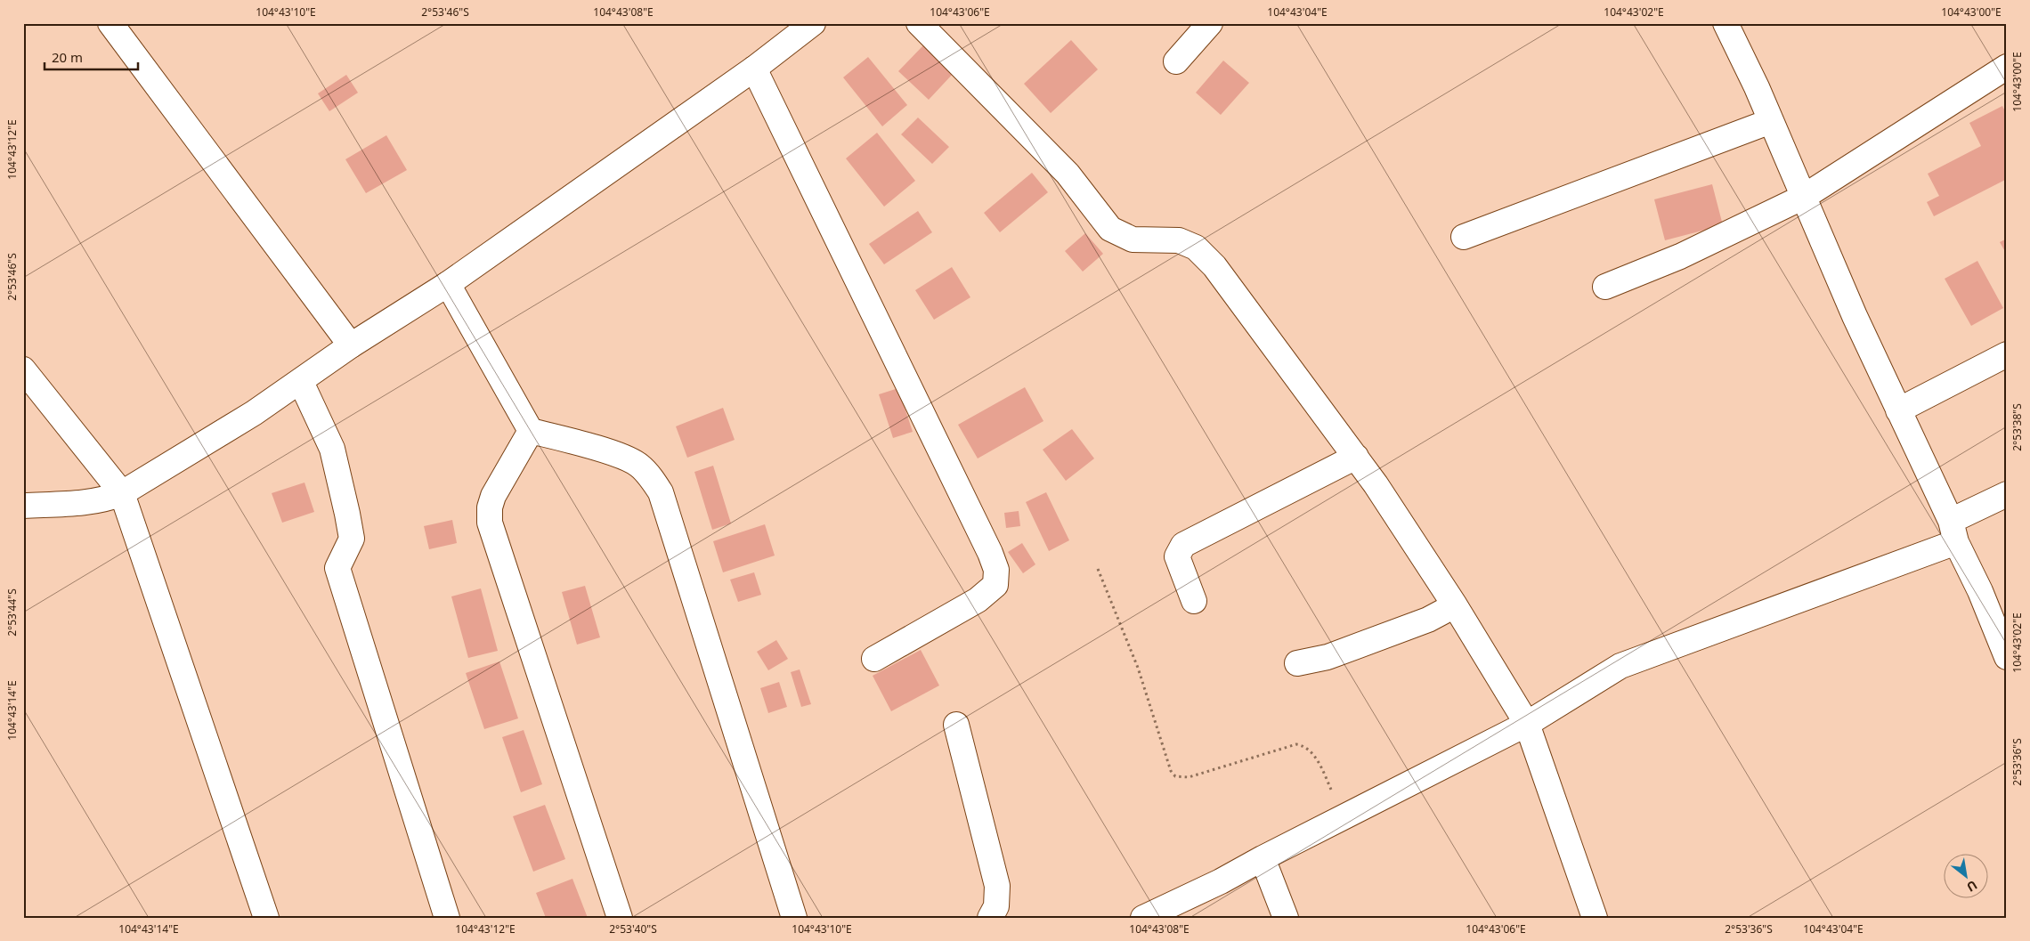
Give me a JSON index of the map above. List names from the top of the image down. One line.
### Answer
{"scale_bar":"20 m","north":"bottom right","coordinates":["104°43'10\"E","2°53'46\"S","104°43'08\"E","104°43'06\"E","104°43'04\"E","104°43'02\"E","104°43'00\"E","104°43'12\"E","2°53'38\"S","2°53'44\"S","104°43'14\"E","2°53'36\"S","2°53'40\"S"]}
